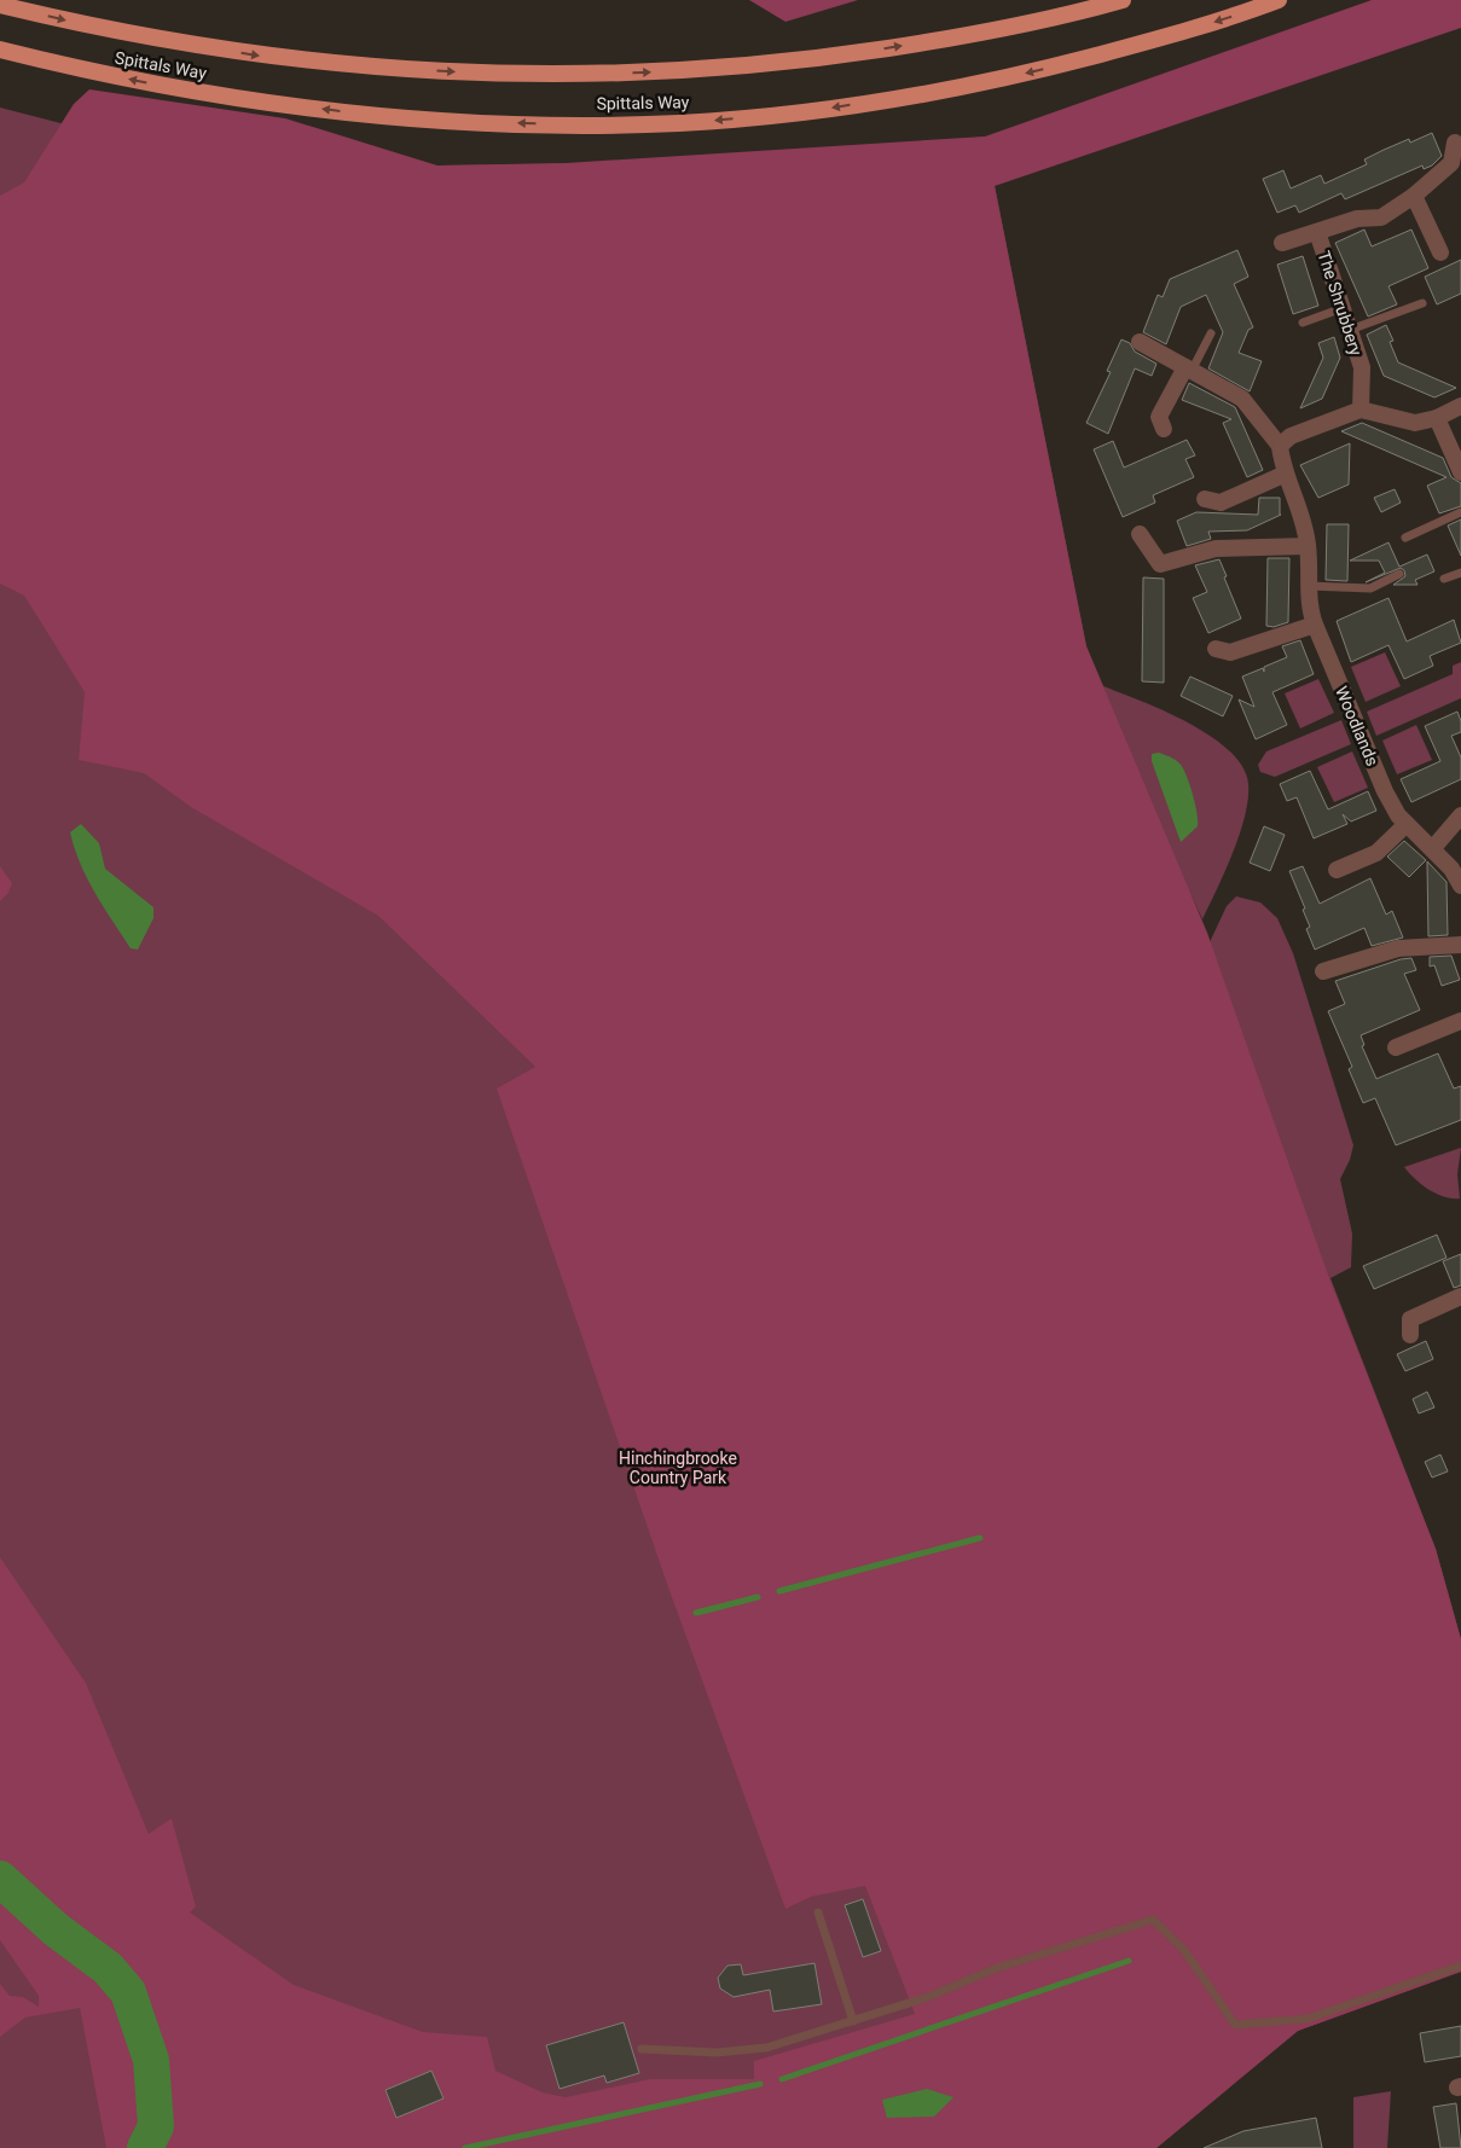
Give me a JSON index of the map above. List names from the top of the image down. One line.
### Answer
{"streets":{"highway":["Spittals Way"],"street":["The Shrubbery","Woodlands"]},"parks":["Hinchingbrooke Country Park"]}
